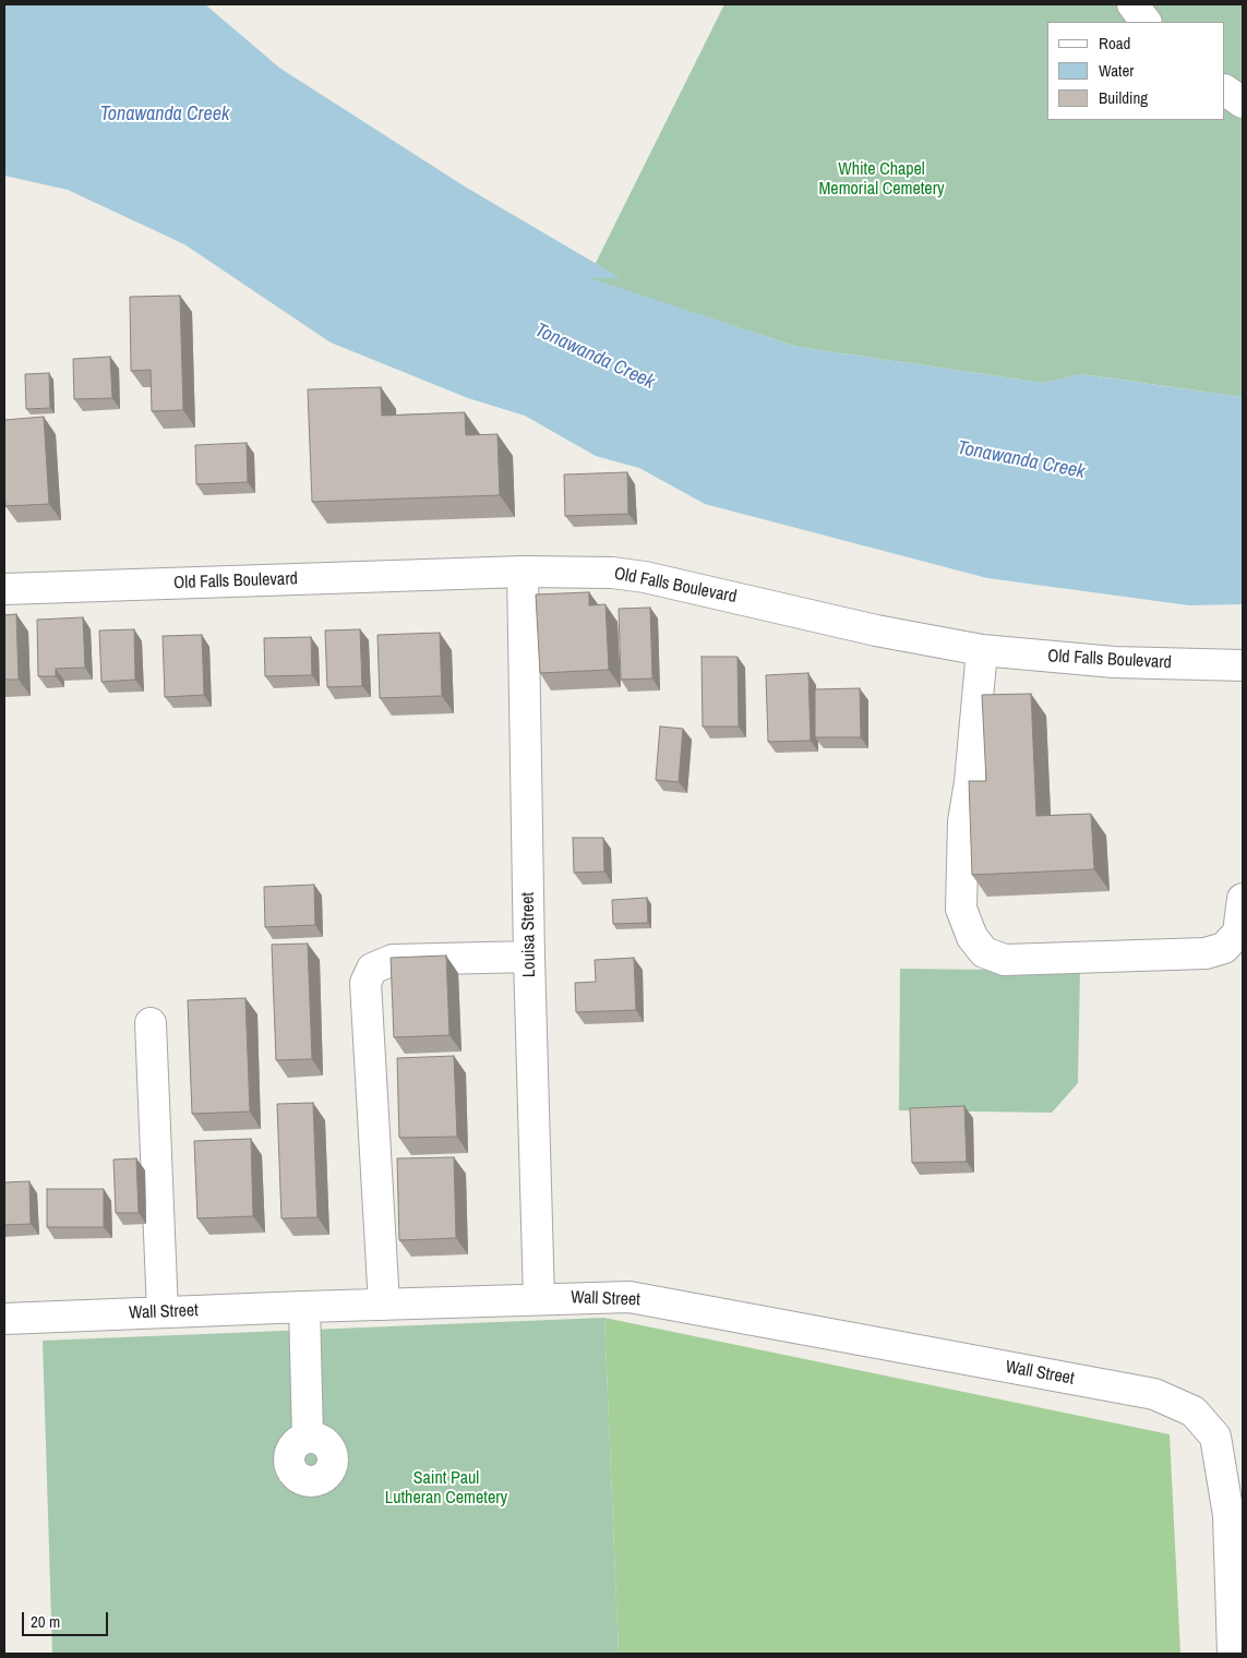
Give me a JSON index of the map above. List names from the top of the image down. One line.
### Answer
{"streets":{"street":["Old Falls Boulevard","Louisa Street","Wall Street"]},"crossings":[["Old Falls Boulevard","Louisa Street"],["Louisa Street","Wall Street"]],"water":["Tonawanda Creek"],"parks":["White Chapel Memorial Cemetery","Saint Paul Lutheran Cemetery"],"legend":["Road","Water","Building"],"scale_bar":"20 m"}
